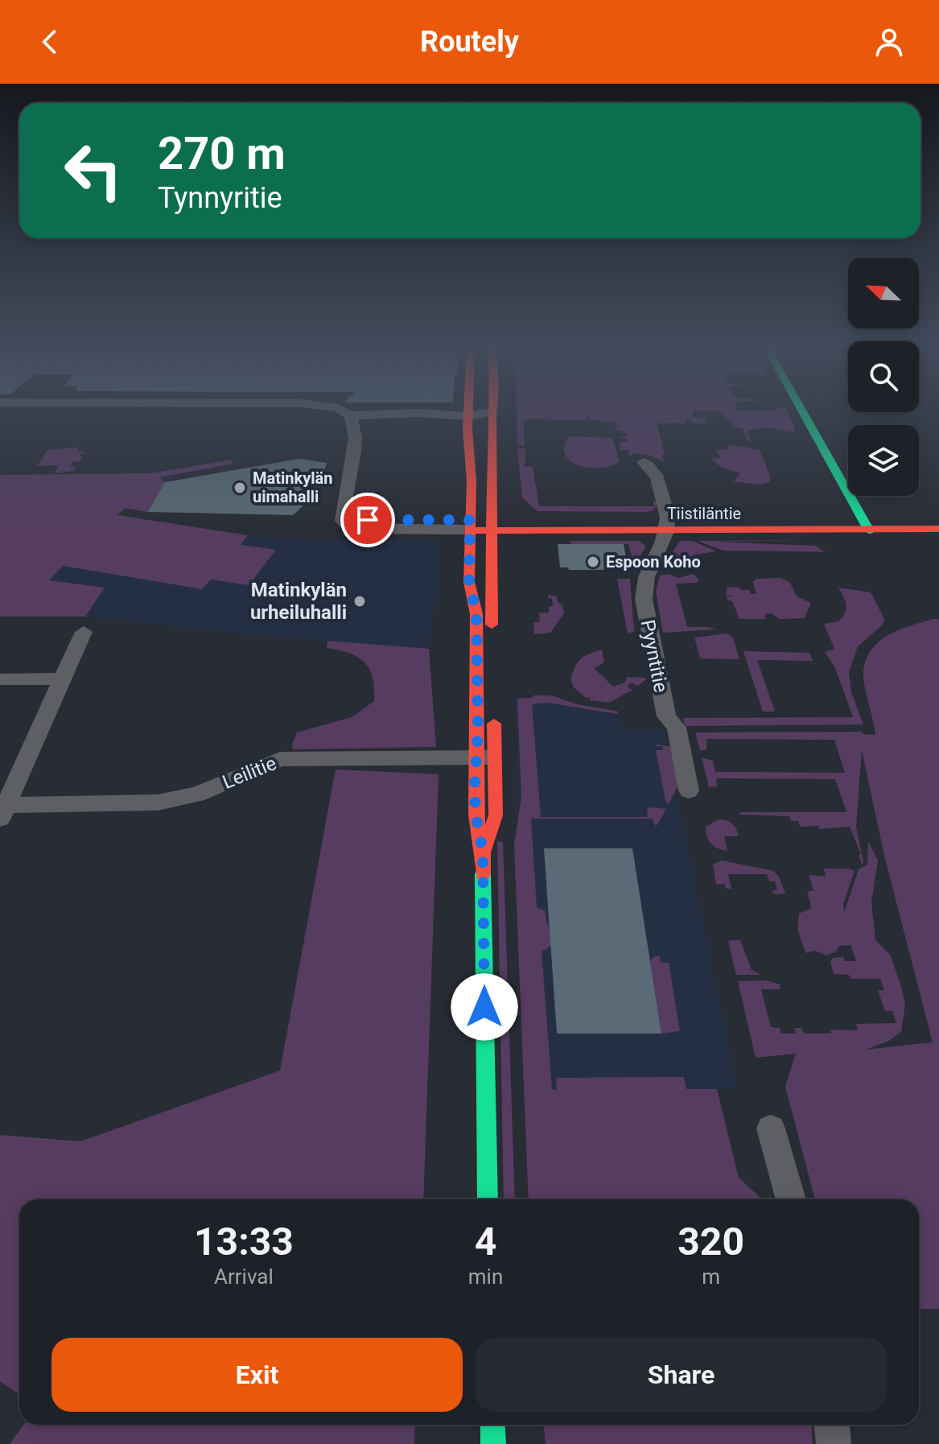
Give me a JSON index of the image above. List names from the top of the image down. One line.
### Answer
{"streets":{"main road":["Tiistiläntie"],"street":["Pyyntitie","Leilitie"]},"crossings":[["Tiistiläntie","Pyyntitie"]],"places":["Matinkylän uimahalli","Espoon Koho","Matinkylän urheiluhalli"],"north":"top left","page":{"header":"Routely","turn":["270 m","Tynnyritie"],"eta":["13:33","Arrival","4","min","320","m"],"buttons":["Exit","Share"]}}
